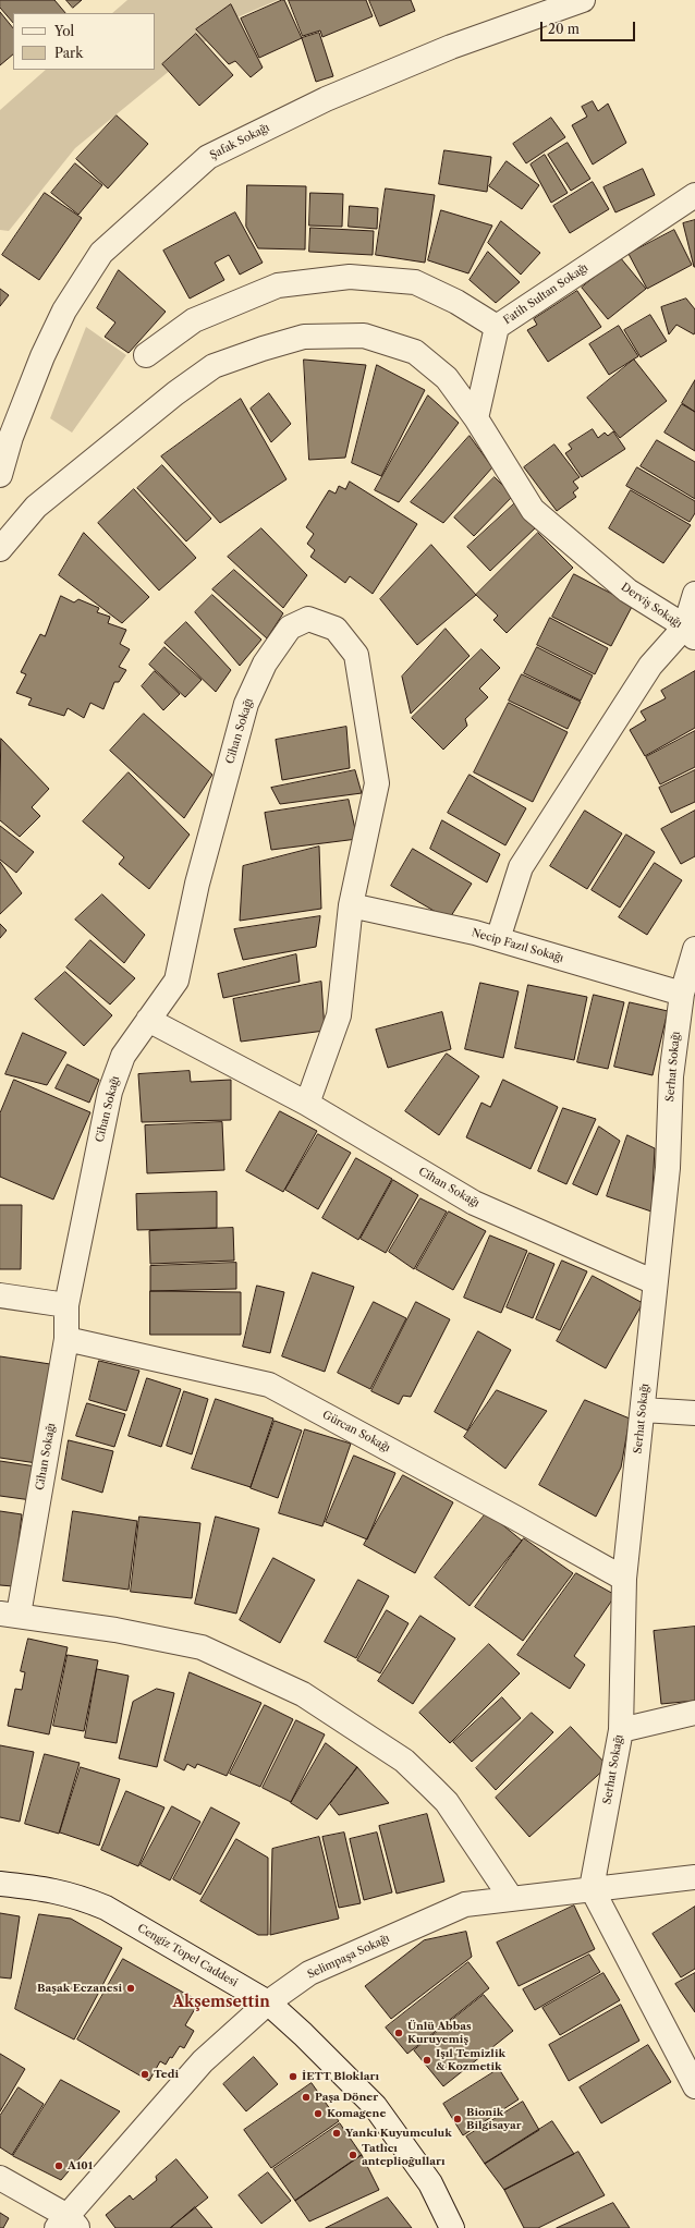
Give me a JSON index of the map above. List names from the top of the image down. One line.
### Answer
{"streets":{"street":["Şafak Sokağı","Fatih Sultan Sokağı","Derviş Sokağı","Cihan Sokağı","Necip Fazıl Sokağı","Serhat Sokağı","Gürcan Sokağı","Cengiz Topel Caddesi","Selimpaşa Sokağı"]},"crossings":[["Derviş Sokağı","Necip Fazıl Sokağı"],["Cihan Sokağı","Necip Fazıl Sokağı"],["Cihan Sokağı","Serhat Sokağı"],["Cihan Sokağı","Gürcan Sokağı"],["Necip Fazıl Sokağı","Serhat Sokağı"],["Serhat Sokağı","Gürcan Sokağı"],["Serhat Sokağı","Selimpaşa Sokağı"],["Cengiz Topel Caddesi","Selimpaşa Sokağı"]],"districts":["Akşemsettin"],"places":["Başak Eczanesi","Ünlü Abbas Kuruyemiş","Işıl Temizlik & Kozmetik","Tedi","İETT Blokları","Paşa Döner","Komagene","Bionik Bilgisayar","Yankı Kuyumculuk","Tatlıcı anteplioğulları","A101"],"legend":["Yol","Park"],"scale_bar":"20 m"}
